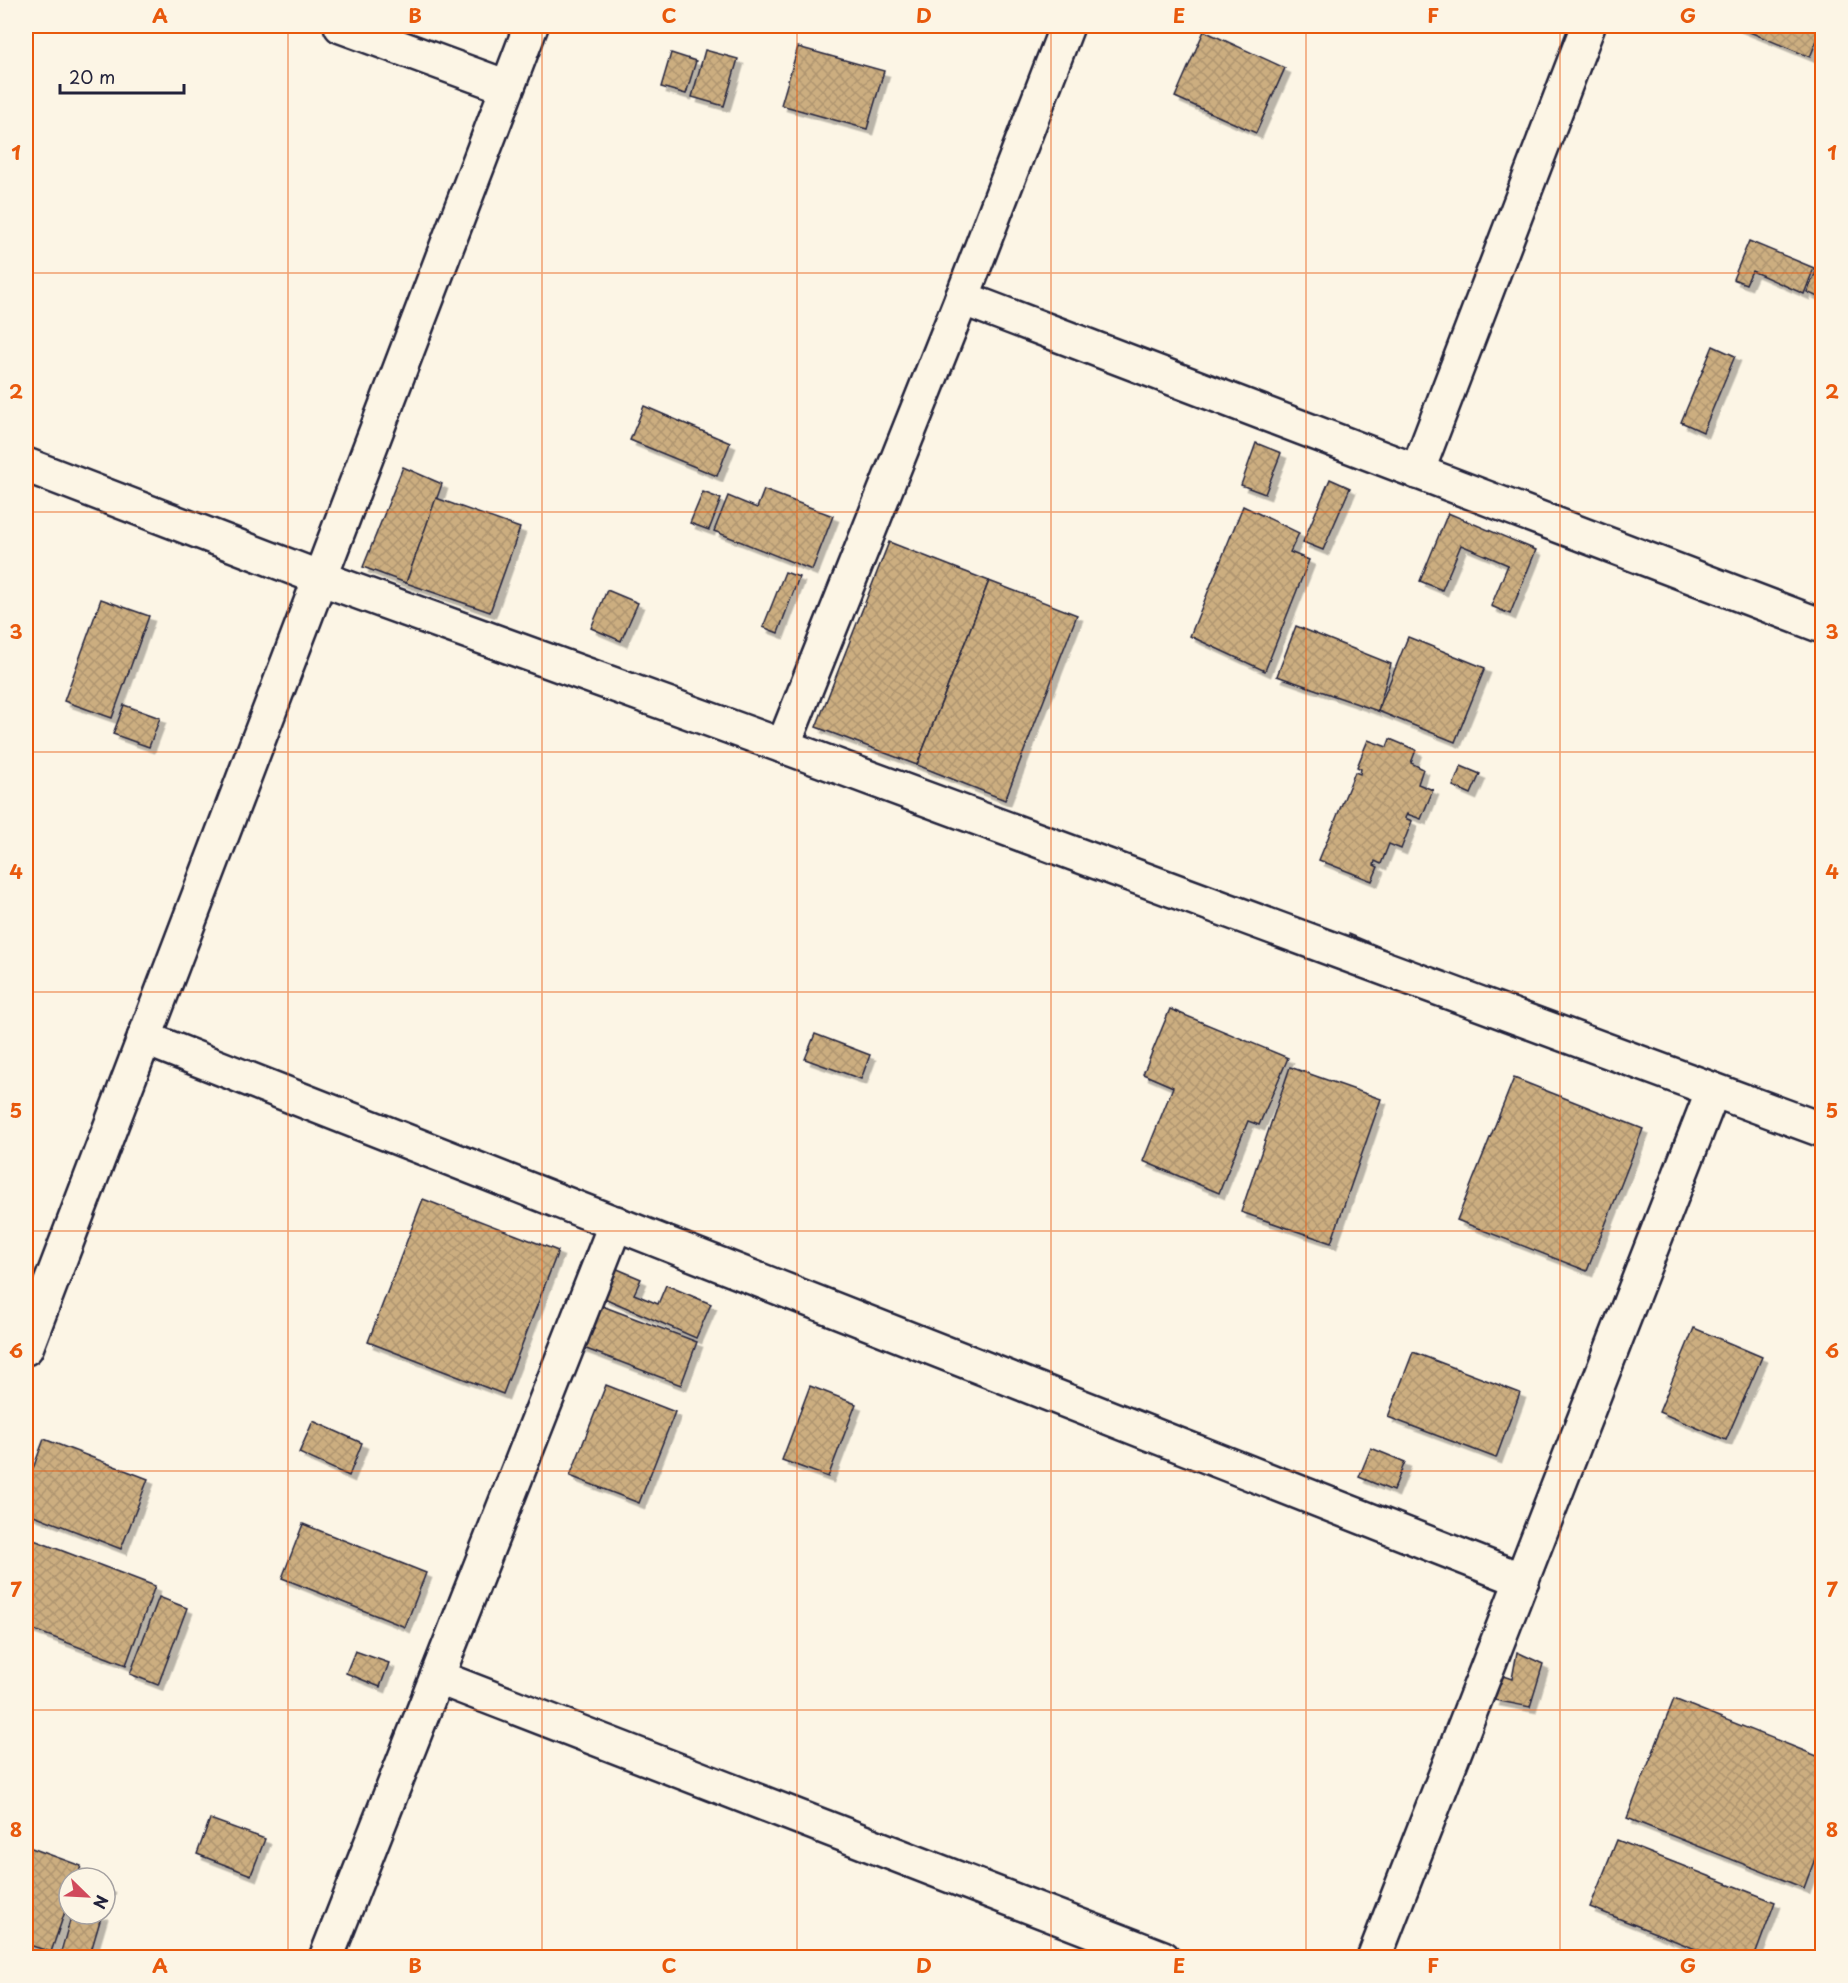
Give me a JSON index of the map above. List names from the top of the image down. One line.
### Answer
{"scale_bar":"20 m","north":"bottom right","grid":{"columns":["A","B","C","D","E","F","G"],"rows":["1","2","3","4","5","6","7","8"]}}
